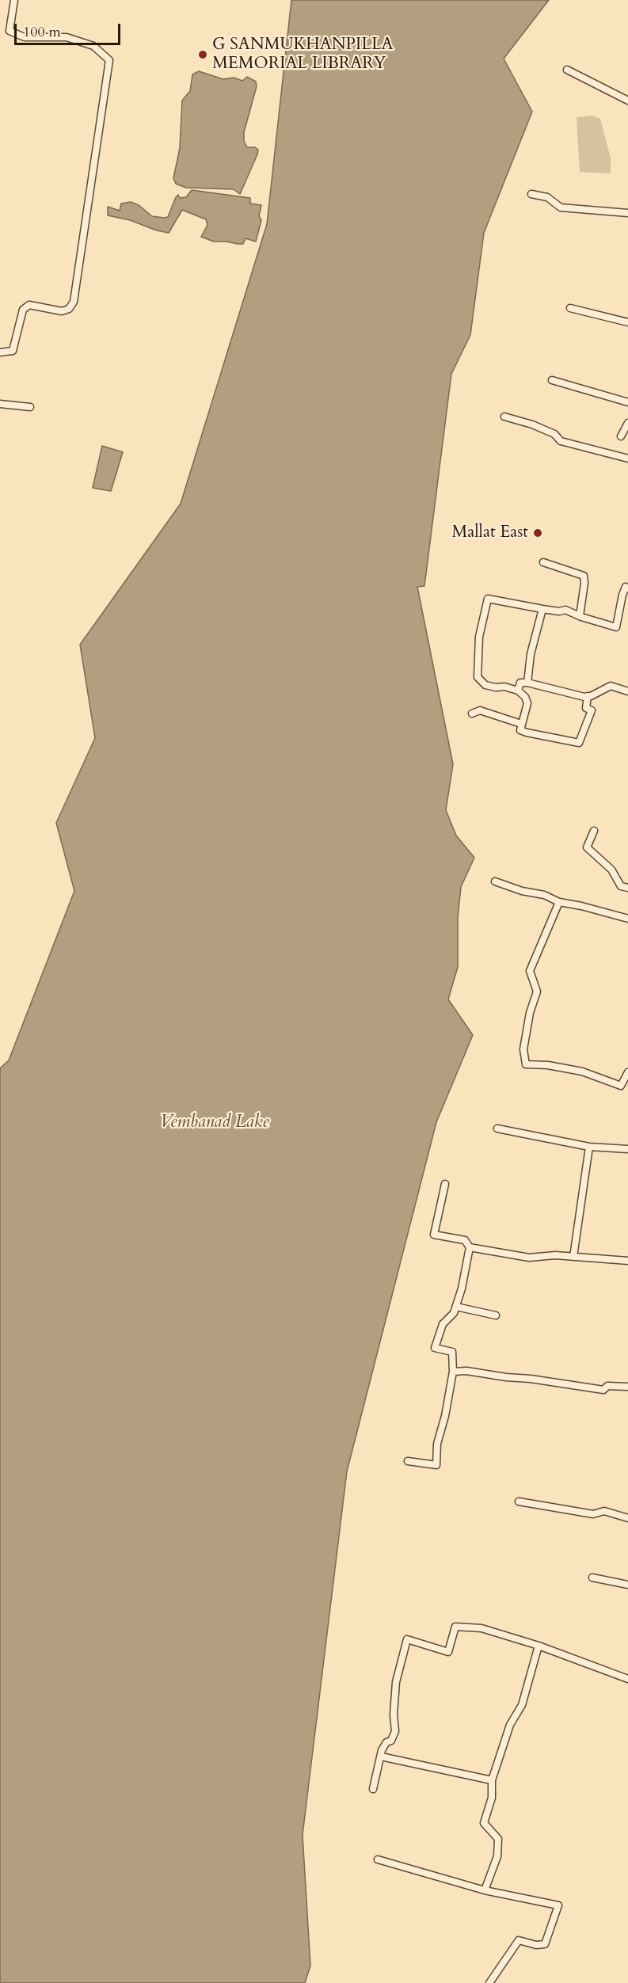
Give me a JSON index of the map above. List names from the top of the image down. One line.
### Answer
{"water":["Vembanad Lake"],"places":["G SANMUKHANPILLA MEMORIAL LIBRARY","Mallat East"],"scale_bar":"100 m"}
